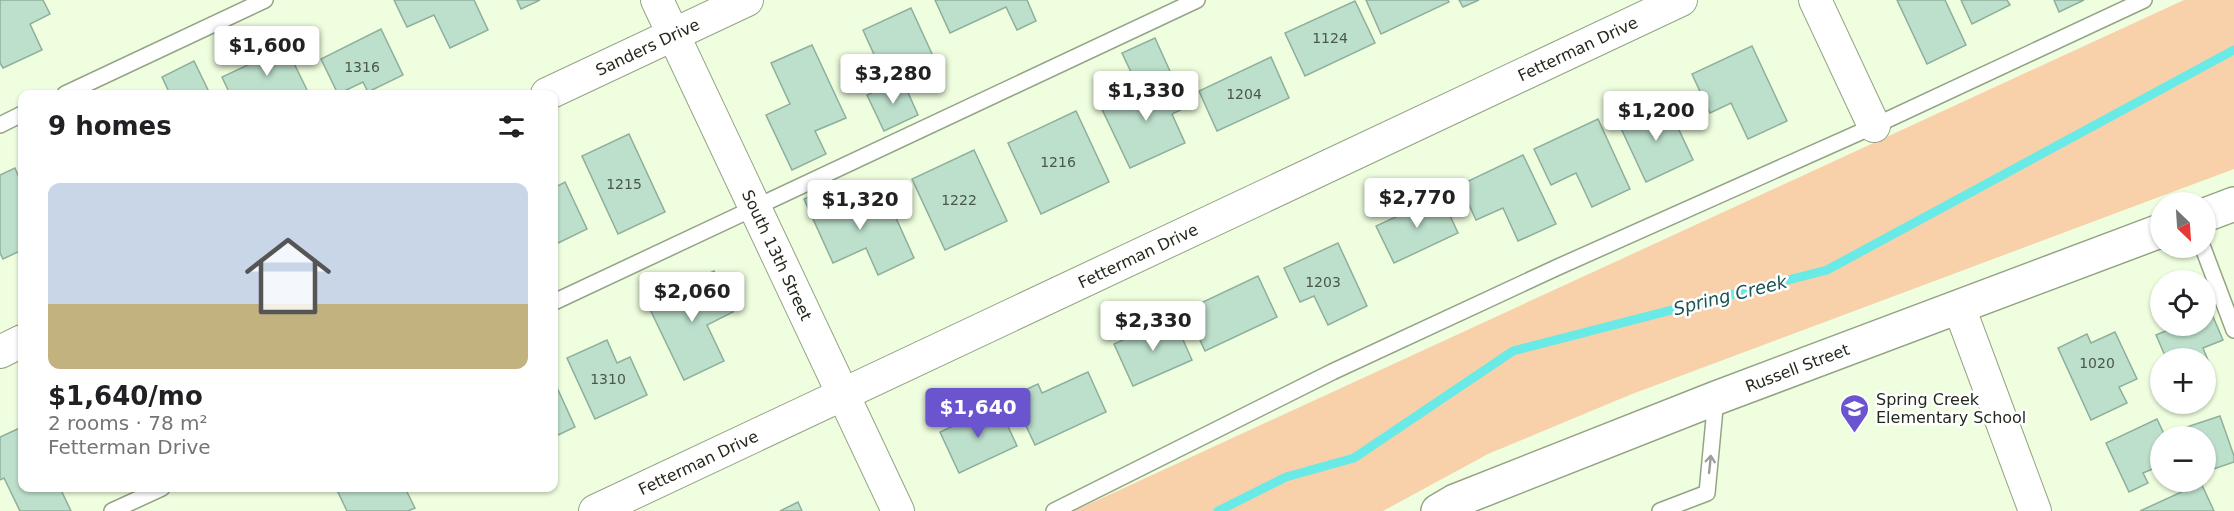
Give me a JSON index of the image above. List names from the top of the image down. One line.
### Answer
{"streets":{"main road":["Russell Street"],"street":["Sanders Drive","Fetterman Drive","South 13th Street"]},"crossings":[["Sanders Drive","South 13th Street"],["Fetterman Drive","South 13th Street"]],"water":["Spring Creek"],"places":{"school or university":["Spring Creek Elementary School"]},"house_numbers":["1124","1316","1204","1216","1215","1222","1203","1020","1310"],"north":"bottom right","page":{"price":["$1,600","$3,280","$1,330","$1,200","$2,770","$1,320","$2,060","$2,330","$1,640"],"heading":"9 homes","list":[{"name":"$1,640/mo","note":"2 rooms · 78 m² · Fetterman Drive"}],"map_buttons":["+","−"]}}
